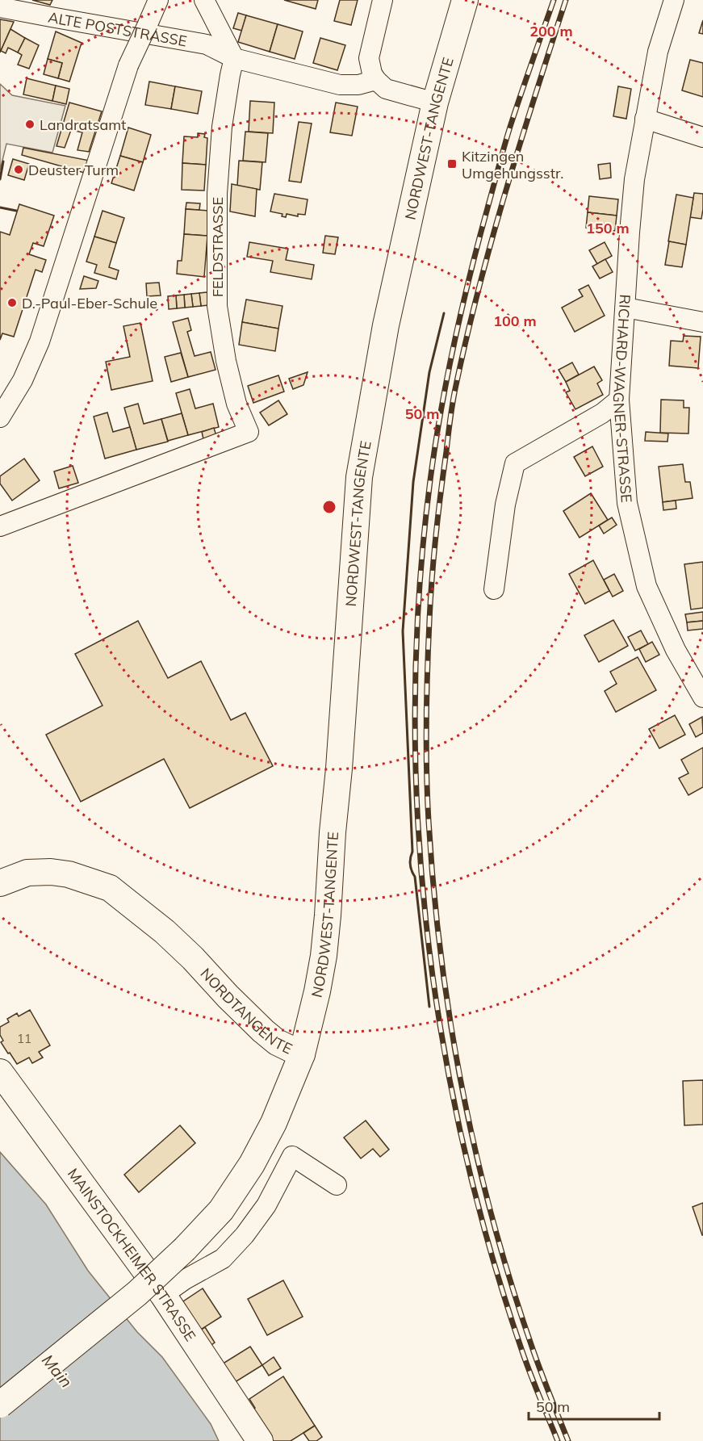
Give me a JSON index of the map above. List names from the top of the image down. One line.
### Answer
{"streets":{"main road":["NORDWEST-TANGENTE","NORDTANGENTE","MAINSTOCKHEIMER STRASSE"],"street":["ALTE POSTSTRASSE","FELDSTRASSE","RICHARD-WAGNER-STRASSE"]},"crossings":[["ALTE POSTSTRASSE","FELDSTRASSE"],["NORDWEST-TANGENTE","NORDTANGENTE"]],"water":["Main"],"places":{"other":["Landratsamt","Deuster Turm","D.-Paul-Eber-Schule"],"transit":["Kitzingen Umgehungsstr."]},"house_numbers":["11"],"scale_bar":"50 m","rings":["200 m","150 m","100 m","50 m"]}
